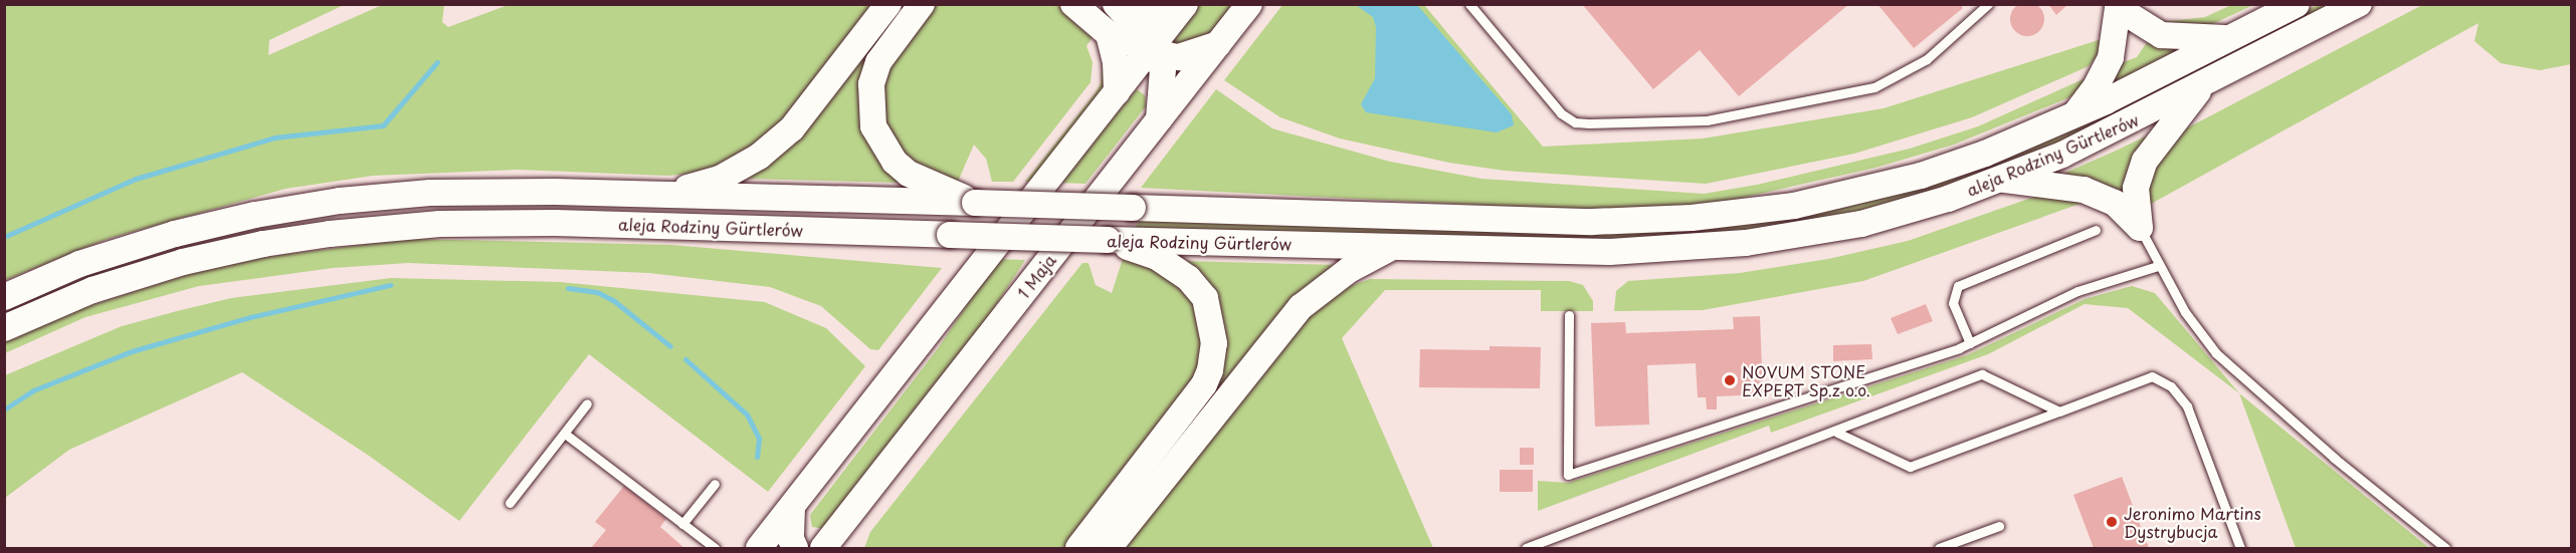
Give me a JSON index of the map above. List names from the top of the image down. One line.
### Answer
{"streets":{"main road":["aleja Rodziny Gürtlerów","1 Maja"]},"places":["NOVUM STONE EXPERT Sp.z o.o.","Jeronimo Martins Dystrybucja"]}
